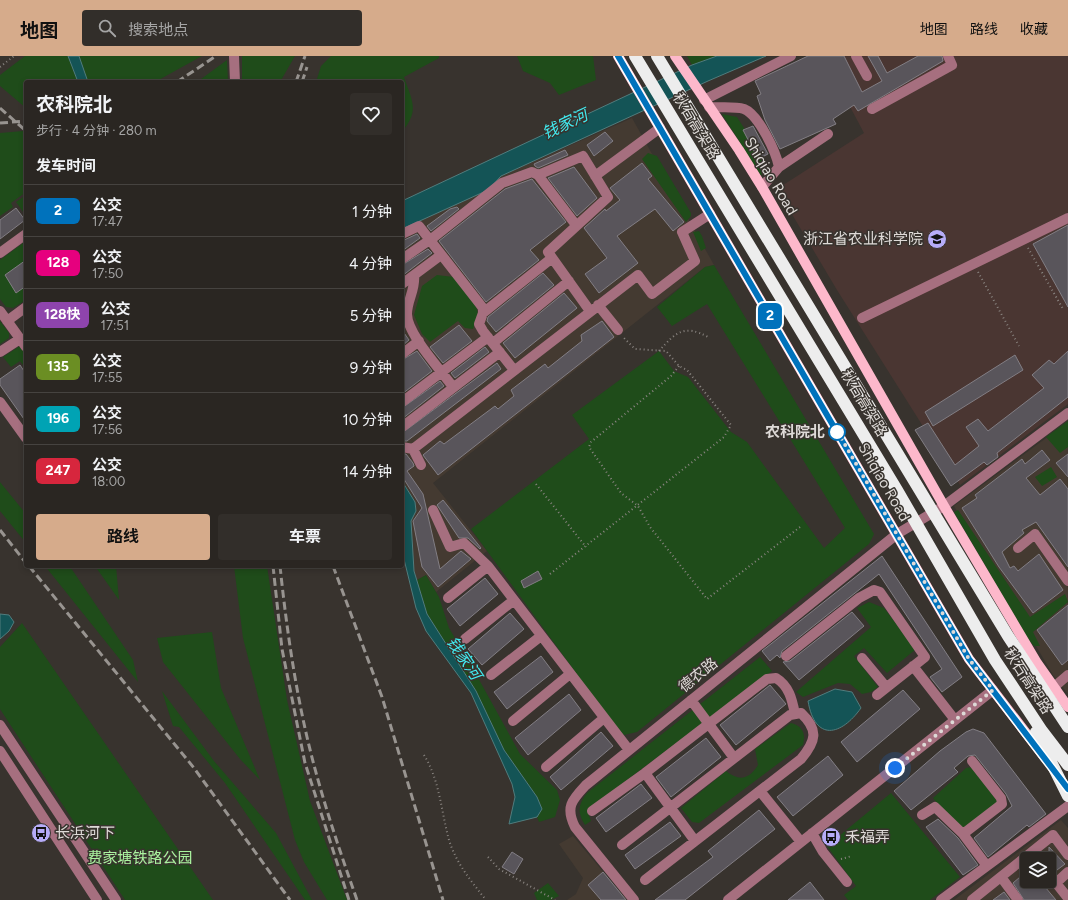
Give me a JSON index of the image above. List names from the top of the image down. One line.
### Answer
{"streets":{"highway":["秋石高架路"],"main road":["Shiqiao Road"],"street":["德农路"]},"crossings":[["Shiqiao Road","德农路"]],"water":["钱家河"],"parks":["费家塘铁路公园"],"places":{"school or university":["浙江省农业科学院"],"other":["农科院北"],"bus stop":["长浜河下","禾福弄"]},"lines":["bus line 2"],"page":{"header":"地图","search":"搜索地点","nav":["地图","路线","收藏"],"on_map":"2","heading":[["农科院北","步行 · 4 分钟 · 280 m"],"发车时间"],"list":[{"mark":"2","name":"公交","note":"17:47","value":"1 分钟"},{"mark":"128","name":"公交","note":"17:50","value":"4 分钟"},{"mark":"128快","name":"公交","note":"17:51","value":"5 分钟"},{"mark":"135","name":"公交","note":"17:55","value":"9 分钟"},{"mark":"196","name":"公交","note":"17:56","value":"10 分钟"},{"mark":"247","name":"公交","note":"18:00","value":"14 分钟"}],"buttons":["路线","车票"]}}
